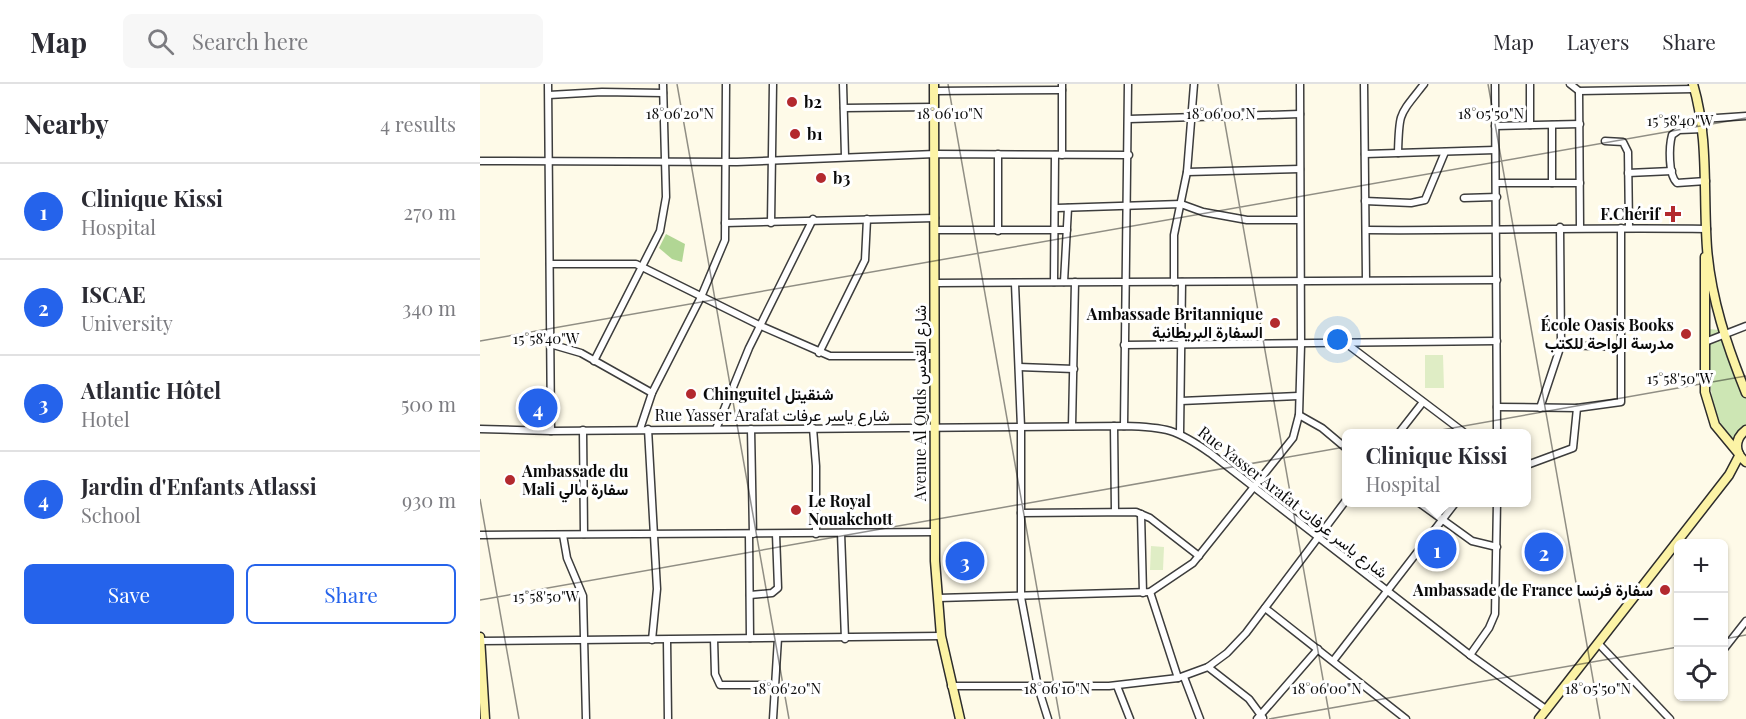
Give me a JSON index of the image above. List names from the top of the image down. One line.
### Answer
{"streets":{"street":["Avenue Al Quds شارع القدس","Rue Yasser Arafat شارع ياسر عرفات"]},"crossings":[["Avenue Al Quds شارع القدس","Rue Yasser Arafat شارع ياسر عرفات"]],"places":{"other":["b2","b1","b3","Ambassade Britannique السفارة البريطانية","École Oasis Books مدرسة الواحة للكتب","Chinguitel شنقيتل","Ambassade du Mali سفارة مالي","Le Royal Nouakchott","Ambassade de France سفارة فرنسا"],"health":["F.Chérif"]},"page":{"header":"Map","search":"Search here","nav":["Map","Layers","Share"],"heading":["Nearby","4 results"],"list":[{"mark":"1","name":"Clinique Kissi","note":"Hospital","value":"270 m"},{"mark":"2","name":"ISCAE","note":"University","value":"340 m"},{"mark":"3","name":"Atlantic Hôtel","note":"Hotel","value":"500 m"},{"mark":"4","name":"Jardin d'Enfants Atlassi","note":"School","value":"930 m"}],"pins":["4","1","2","3"],"popup":["Clinique Kissi","Hospital"],"map_buttons":["+","−"],"buttons":["Save","Share"]},"coordinates":["18°06'20\"N","18°06'10\"N","18°06'00\"N","18°05'50\"N","15°58'40\"W","15°58'50\"W"]}
